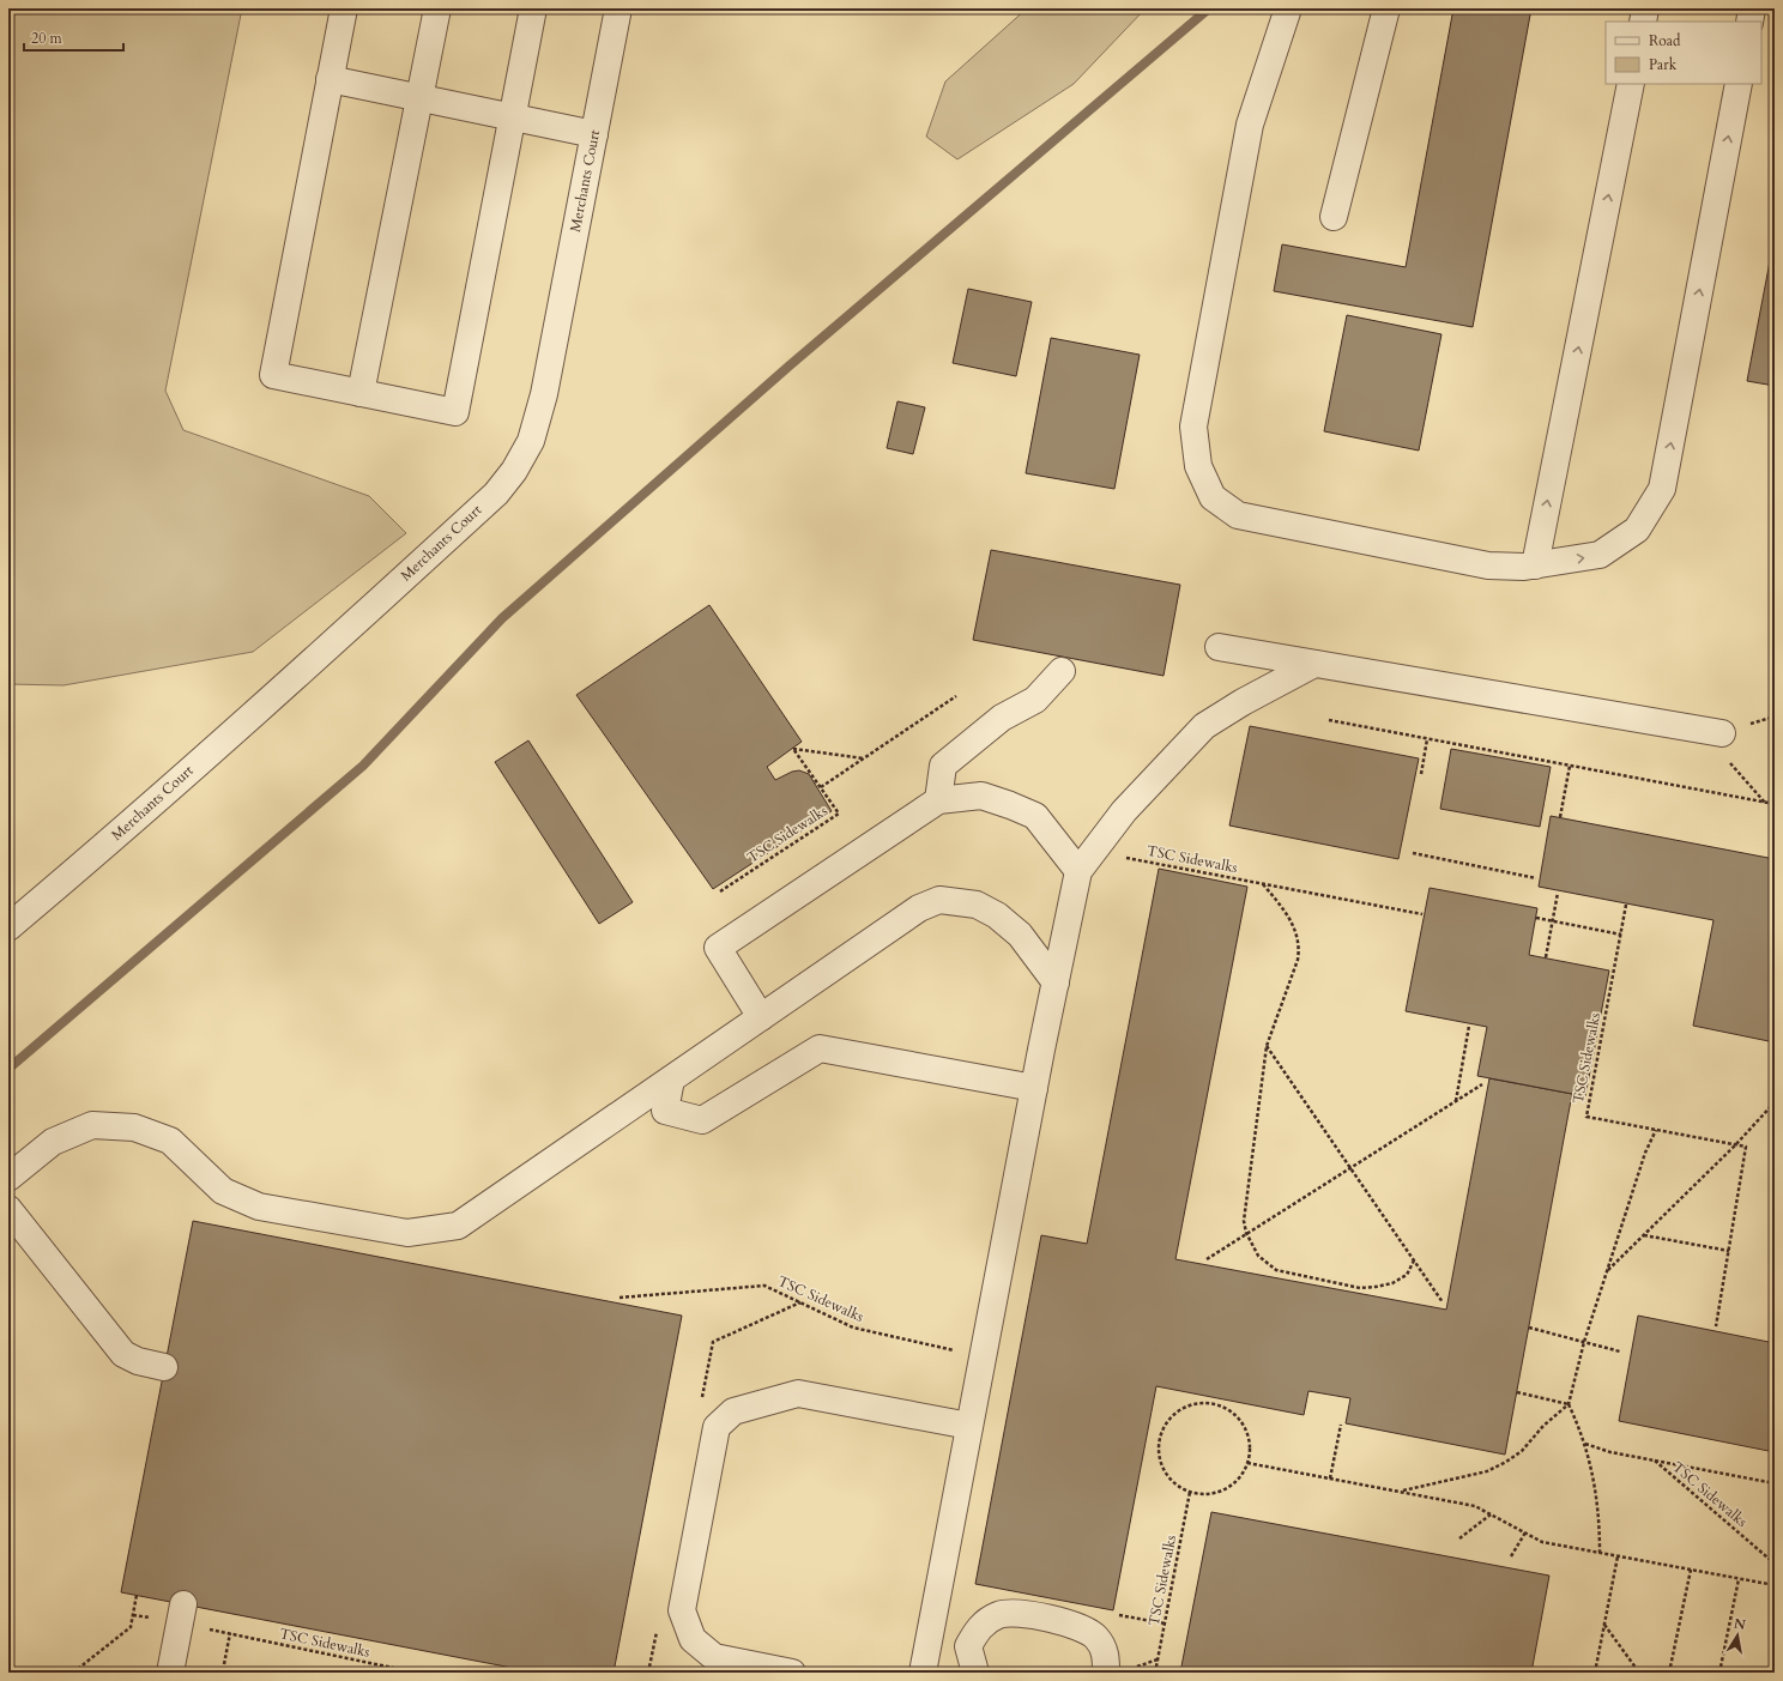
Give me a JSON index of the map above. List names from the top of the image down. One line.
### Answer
{"streets":{"street":["Merchants Court"],"path":["TSC Sidewalks"]},"legend":["Road","Park"],"scale_bar":"20 m","north":"top"}
